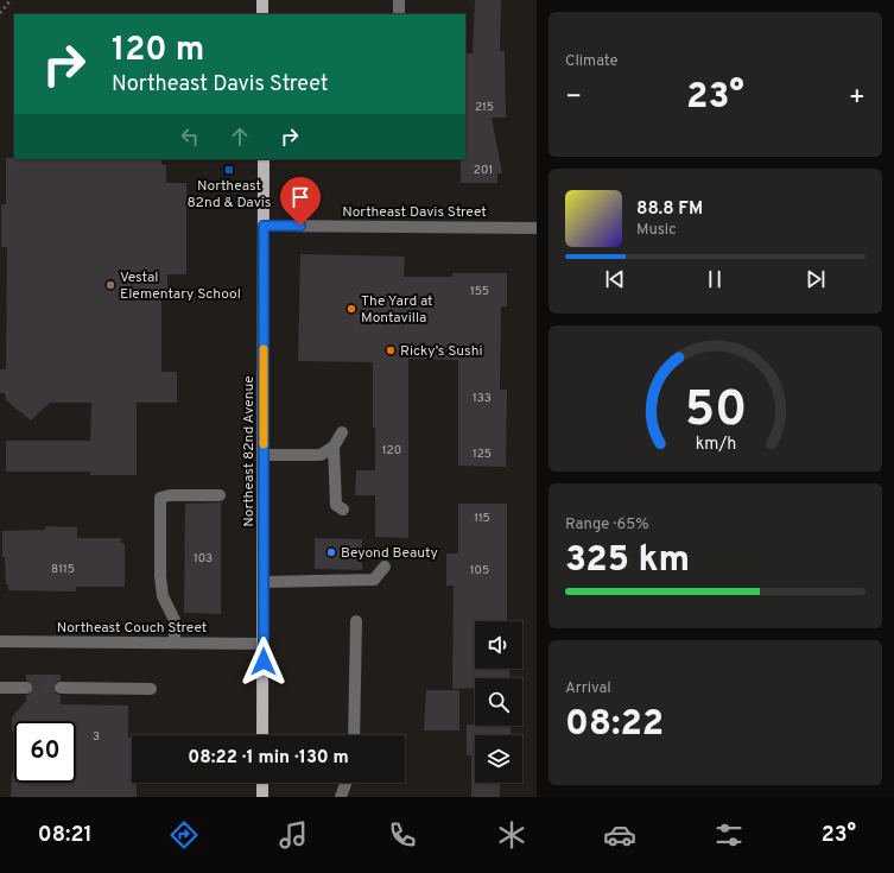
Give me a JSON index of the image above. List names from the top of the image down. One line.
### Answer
{"streets":{"main road":["Northeast 82nd Avenue"],"street":["Northeast Davis Street","Northeast Couch Street"]},"crossings":[["Northeast Davis Street","Northeast 82nd Avenue"],["Northeast 82nd Avenue","Northeast Couch Street"]],"places":{"transit":["Northeast 82nd & Davis"],"other":["Vestal Elementary School","The Yard at Montavilla","Ricky’s Sushi","Beyond Beauty"]},"house_numbers":["215","201","155","133","120","125","115","103","8115","105","3"],"page":{"tile":["Climate",["Range · 65%","325 km"],["Arrival","08:22"]],"turn":["120 m","Northeast Davis Street"],"heat":["−","23°","+"],"song":["88.8 FM","Music"],"limit":"60","trip":"08:22 · 1 min · 130 m","tabs":["08:21","23°"],"gauge":["50","km/h"]}}
